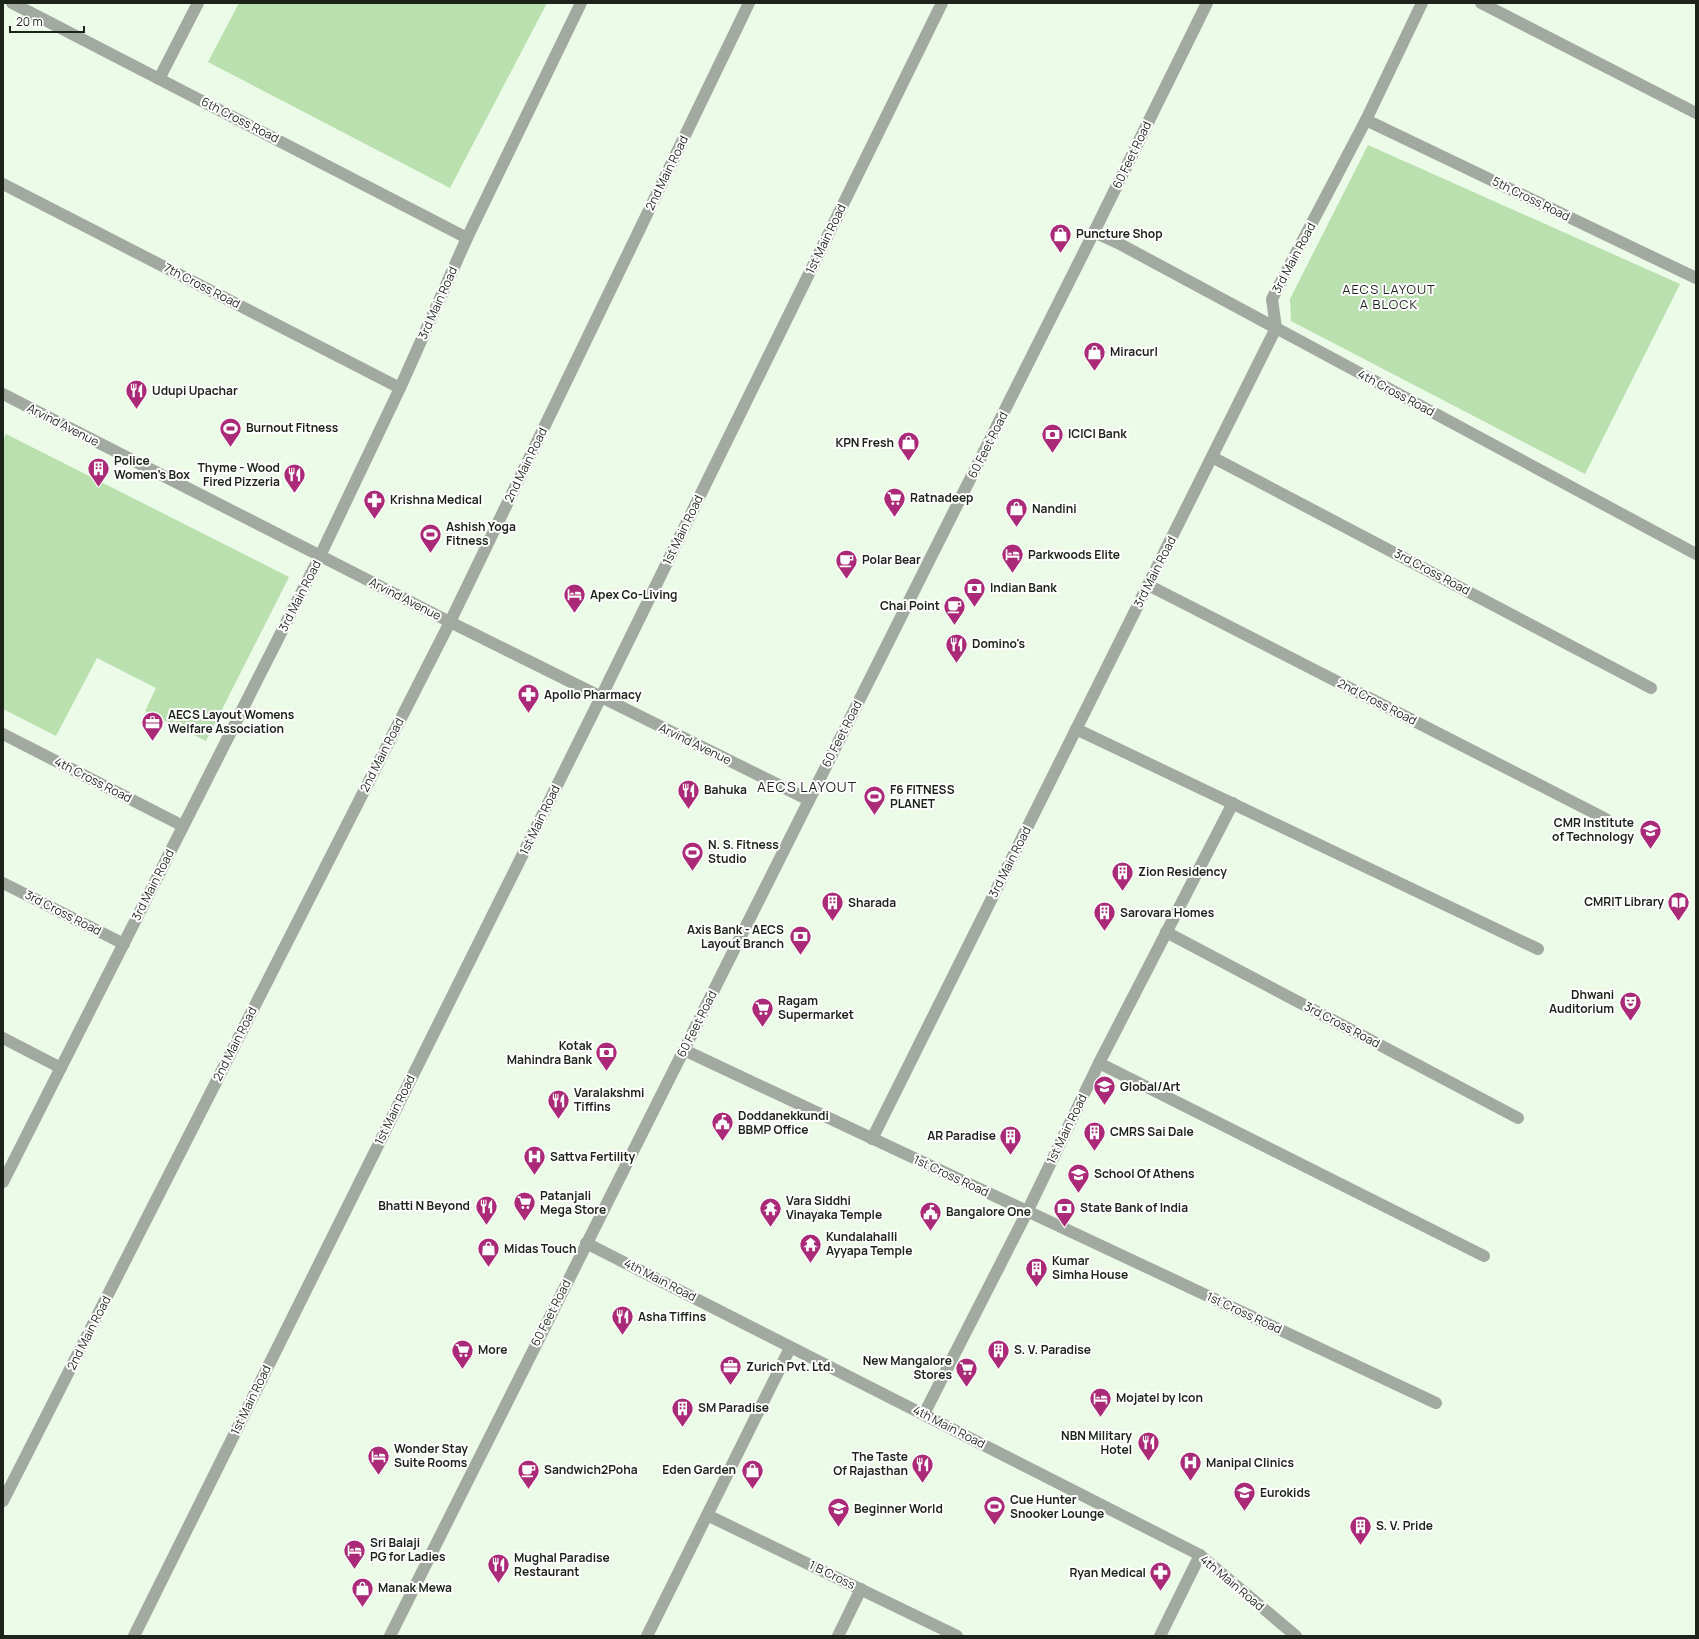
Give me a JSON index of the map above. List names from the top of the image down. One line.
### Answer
{"streets":{"street":["6th Cross Road","60 Feet Road","2nd Main Road","5th Cross Road","1st Main Road","3rd Main Road","7th Cross Road","4th Cross Road","Arvind Avenue","3rd Cross Road","2nd Cross Road","1st Cross Road","4th Main Road","1 B Cross"]},"crossings":[["6th Cross Road","3rd Main Road"],["60 Feet Road","4th Cross Road"],["60 Feet Road","Arvind Avenue"],["60 Feet Road","1st Cross Road"],["60 Feet Road","4th Main Road"],["2nd Main Road","Arvind Avenue"],["5th Cross Road","3rd Main Road"],["1st Main Road","Arvind Avenue"],["1st Main Road","3rd Cross Road"],["1st Main Road","1st Cross Road"],["1st Main Road","4th Main Road"],["3rd Main Road","7th Cross Road"],["3rd Main Road","4th Cross Road"],["3rd Main Road","Arvind Avenue"],["3rd Main Road","3rd Cross Road"],["3rd Main Road","2nd Cross Road"],["3rd Main Road","1st Cross Road"]],"districts":["AECS LAYOUT A BLOCK","AECS LAYOUT"],"places":{"shop":["Puncture Shop","Miracurl","KPN Fresh","Nandini","Midas Touch","Eden Garden","Manak Mewa"],"restaurant":["Udupi Upachar","Thyme - Wood Fired Pizzeria","Domino's","Bahuka","Varalakshmi Tiffins","Bhatti N Beyond","Asha Tiffins","NBN Military Hotel","The Taste Of Rajasthan","Mughal Paradise Restaurant"],"sports":["Burnout Fitness","Ashish Yoga Fitness","F6 FITNESS PLANET","N. S. Fitness Studio","Cue Hunter Snooker Lounge"],"bank":["ICICI Bank","Indian Bank","Axis Bank - AECS Layout Branch","Kotak Mahindra Bank","State Bank of India"],"building":["Police Women's Box","Zion Residency","Sharada","Sarovara Homes","CMRS Sai Dale","AR Paradise","Kumar Simha House","S. V. Paradise","SM Paradise","S. V. Pride"],"supermarket":["Ratnadeep","Ragam Supermarket","Patanjali Mega Store","More","New Mangalore Stores"],"pharmacy":["Krishna Medical","Apollo Pharmacy","Ryan Medical"],"hotel":["Parkwoods Elite","Apex Co-Living","Mojatel by Icon","Wonder Stay Suite Rooms","Sri Balaji PG for Ladies"],"cafe":["Polar Bear","Chai Point","Sandwich2Poha"],"office":["AECS Layout Womens Welfare Association","Zurich Pvt. Ltd."],"school or university":["CMR Institute of Technology","Global/Art","School Of Athens","Eurokids","Beginner World"],"library":["CMRIT Library"],"theatre":["Dhwani Auditorium"],"public building":["Doddanekkundi BBMP Office","Bangalore One"],"hospital":["Sattva Fertility","Manipal Clinics"],"temple":["Vara Siddhi Vinayaka Temple","Kundalahalli Ayyapa Temple"]},"scale_bar":"20 m"}
